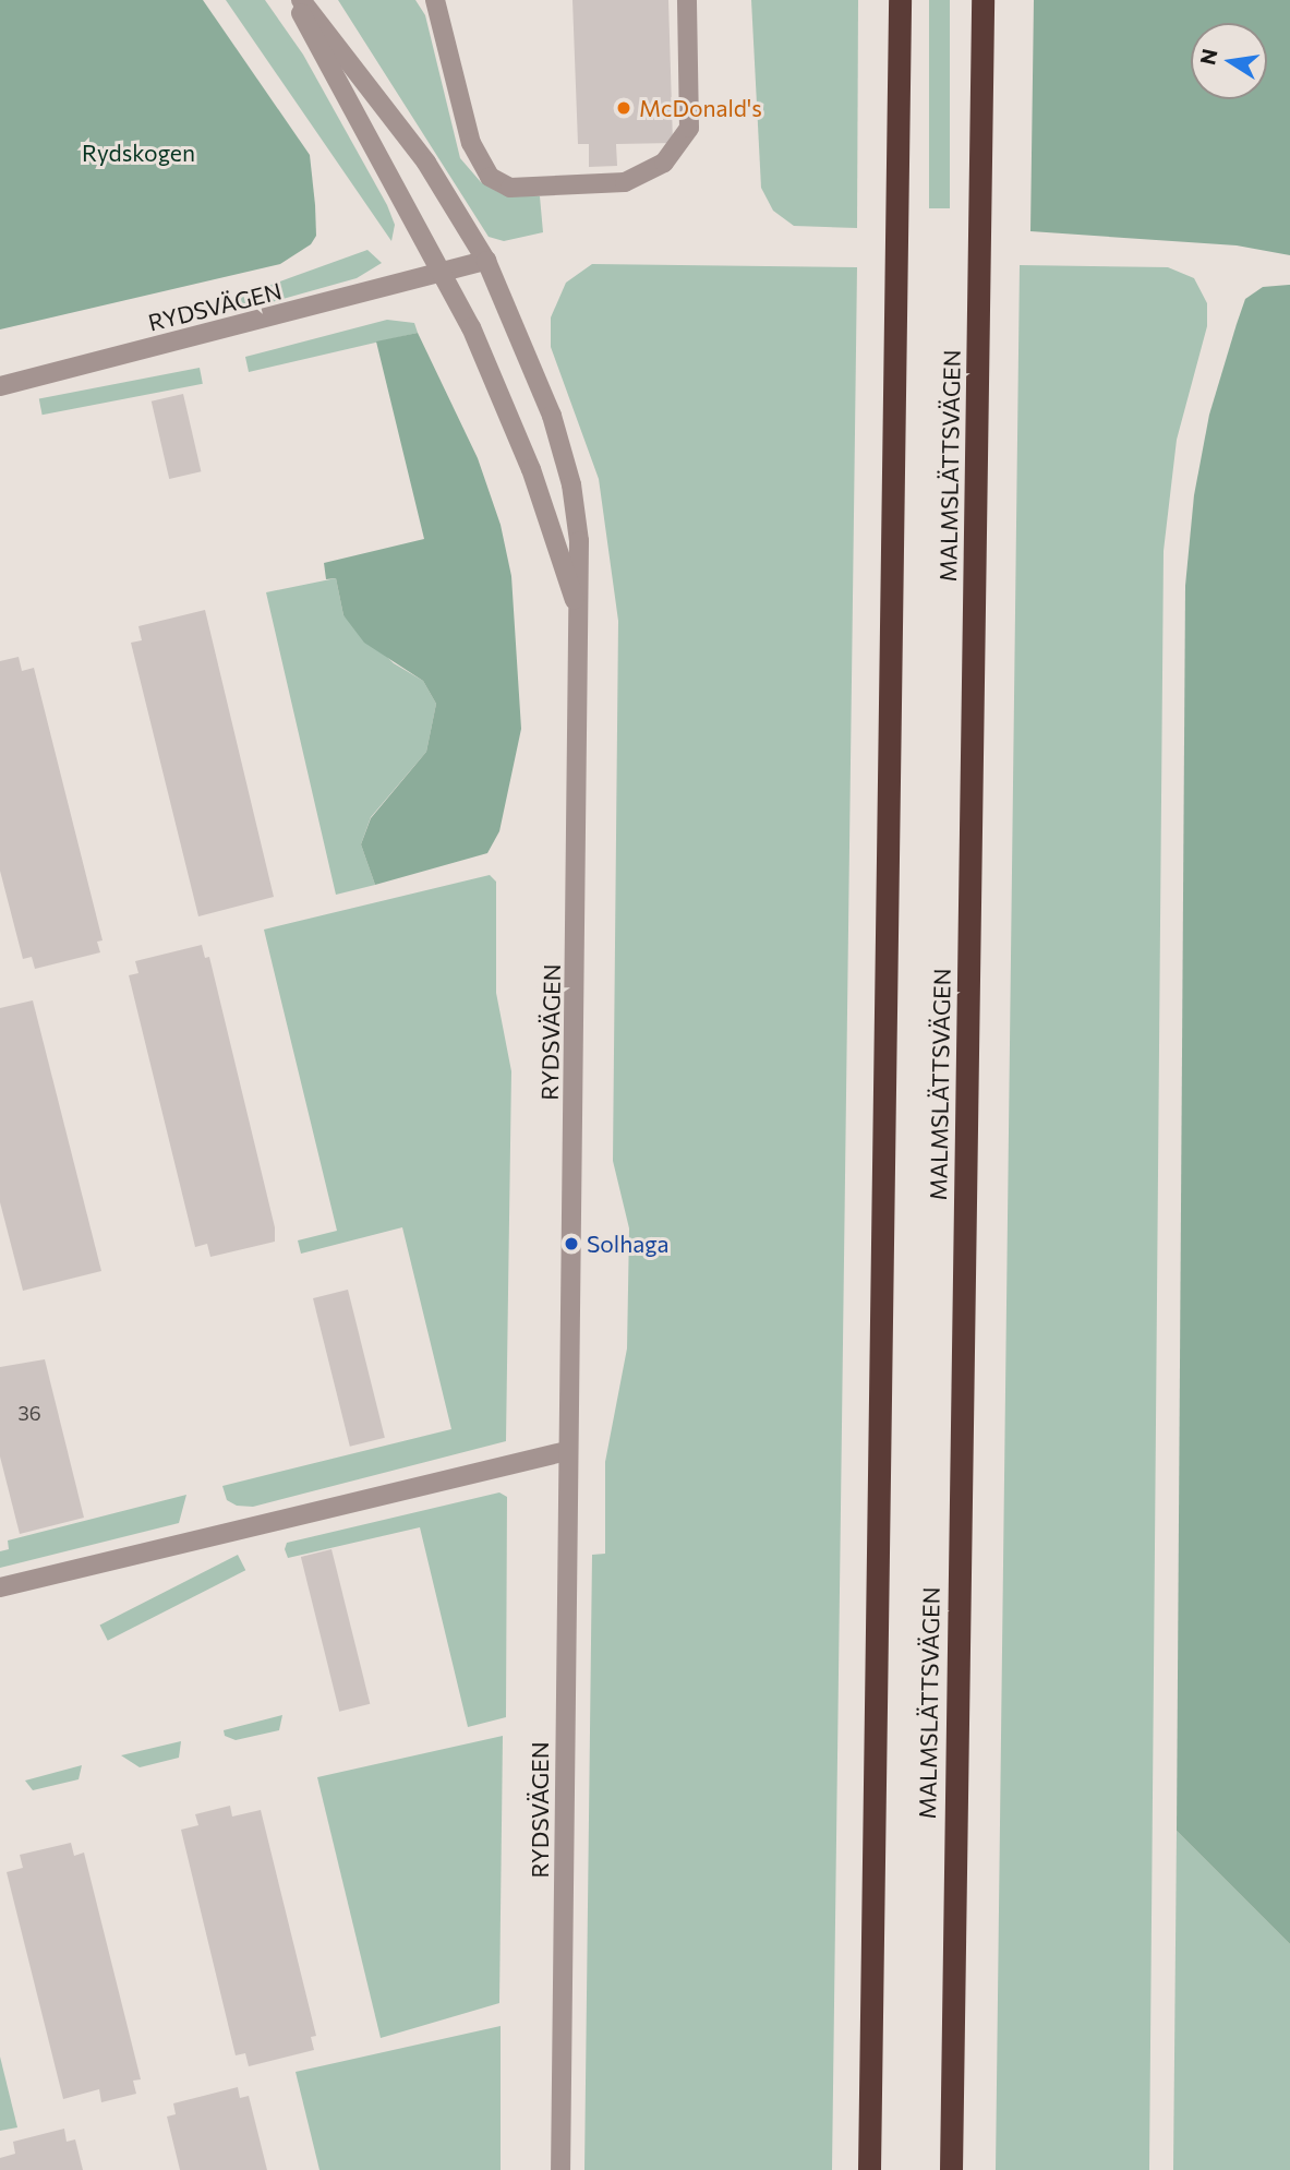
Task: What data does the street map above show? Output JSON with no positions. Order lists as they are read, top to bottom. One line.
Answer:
{"streets":{"highway":["MALMSLÄTTSVÄGEN"],"street":["RYDSVÄGEN"]},"parks":["Rydskogen"],"places":["McDonald's","Solhaga"],"house_numbers":["36"],"north":"left"}
